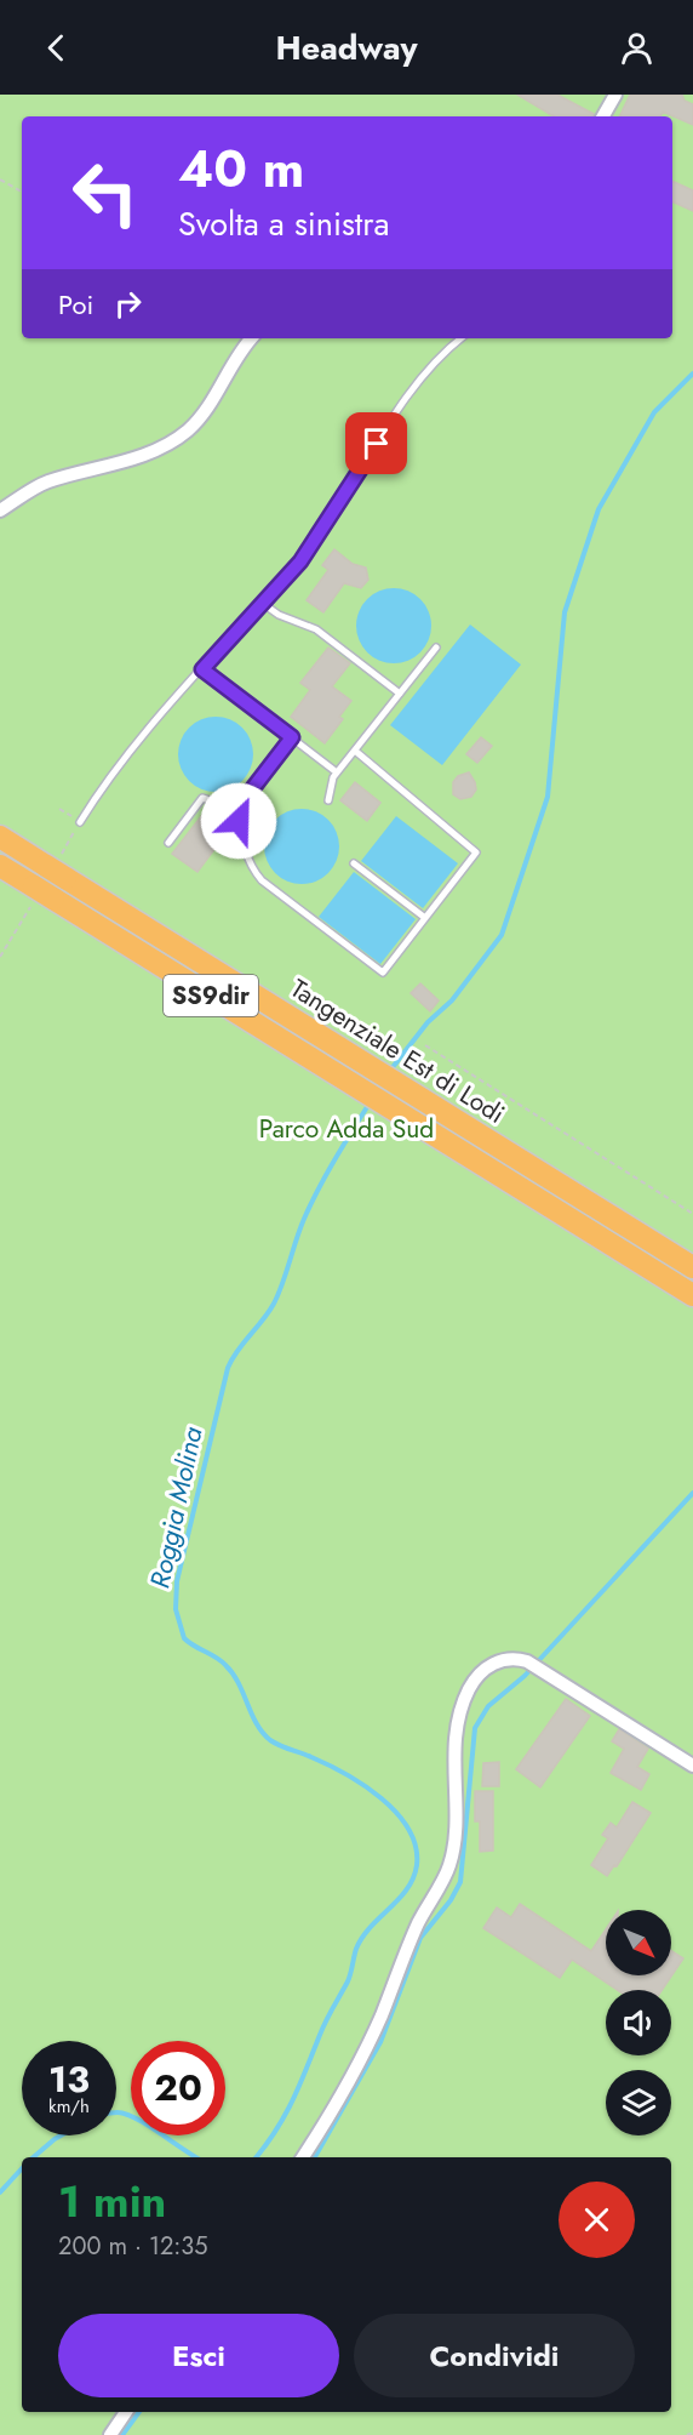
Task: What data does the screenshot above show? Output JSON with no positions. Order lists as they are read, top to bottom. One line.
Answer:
{"streets":{"highway":["SS9dir","Tangenziale Est di Lodi"]},"water":["Roggia Molina"],"parks":["Parco Adda Sud"],"north":"bottom right","page":{"header":"Headway","turn":["40 m","Svolta a sinistra"],"then":"Poi","speed":"13 km/h","limit":"20","heading":["1 min","200 m · 12:35"],"buttons":["Esci","Condividi"]}}
